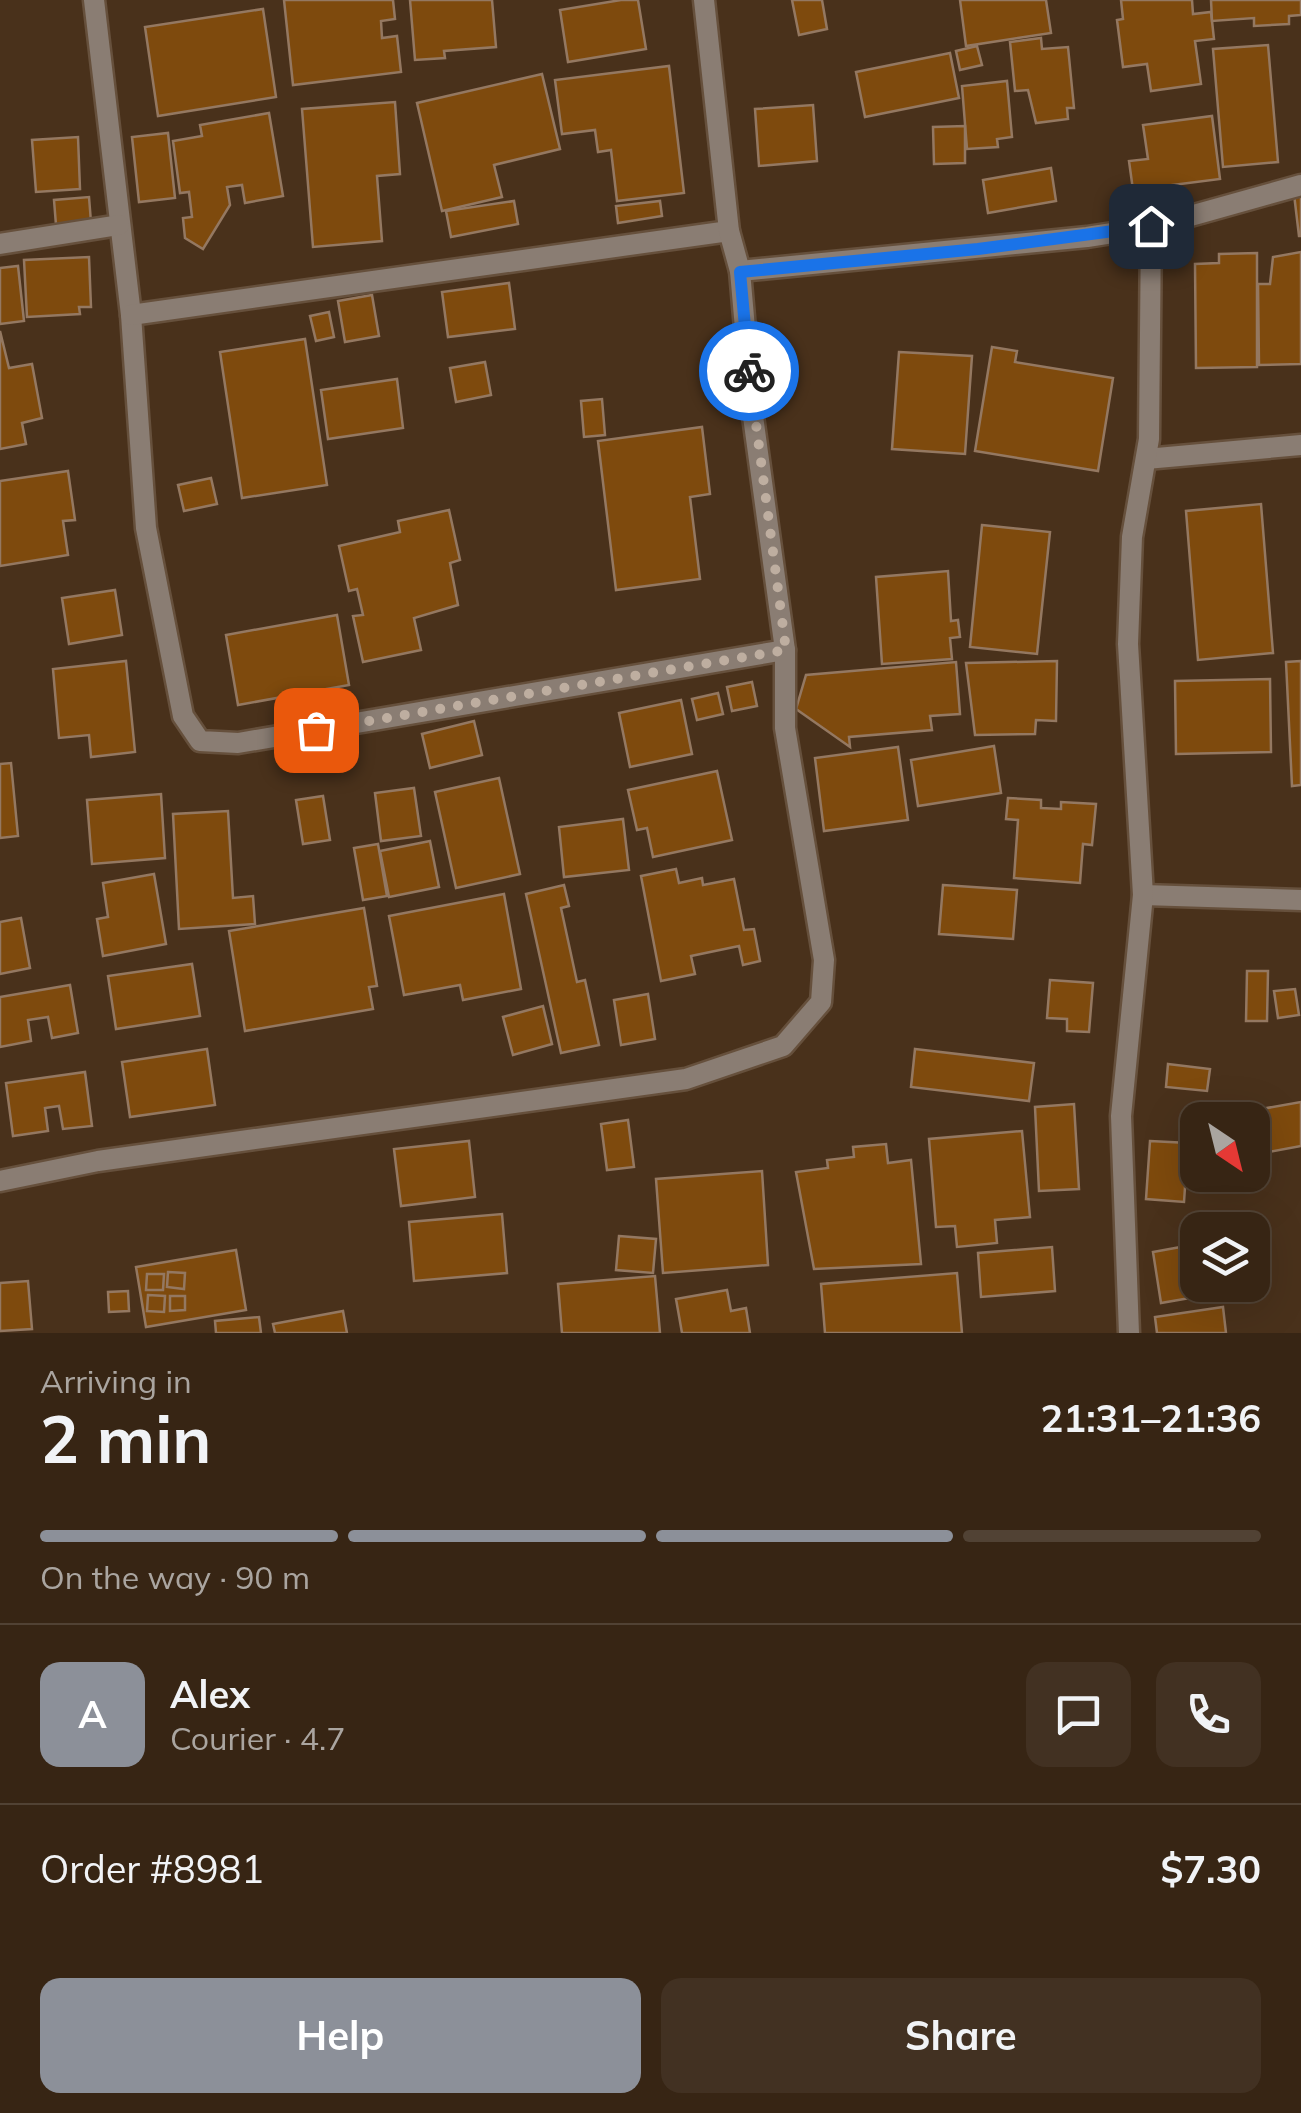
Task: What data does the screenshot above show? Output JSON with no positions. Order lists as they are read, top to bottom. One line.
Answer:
{"north":"bottom right","page":{"heading":["2 min","Arriving in","21:31–21:36"],"panel":["Alex","Courier · 4.7","Order #8981","$7.30"],"bar":"On the way · 90 m","round":"A","buttons":["Help","Share"]}}
